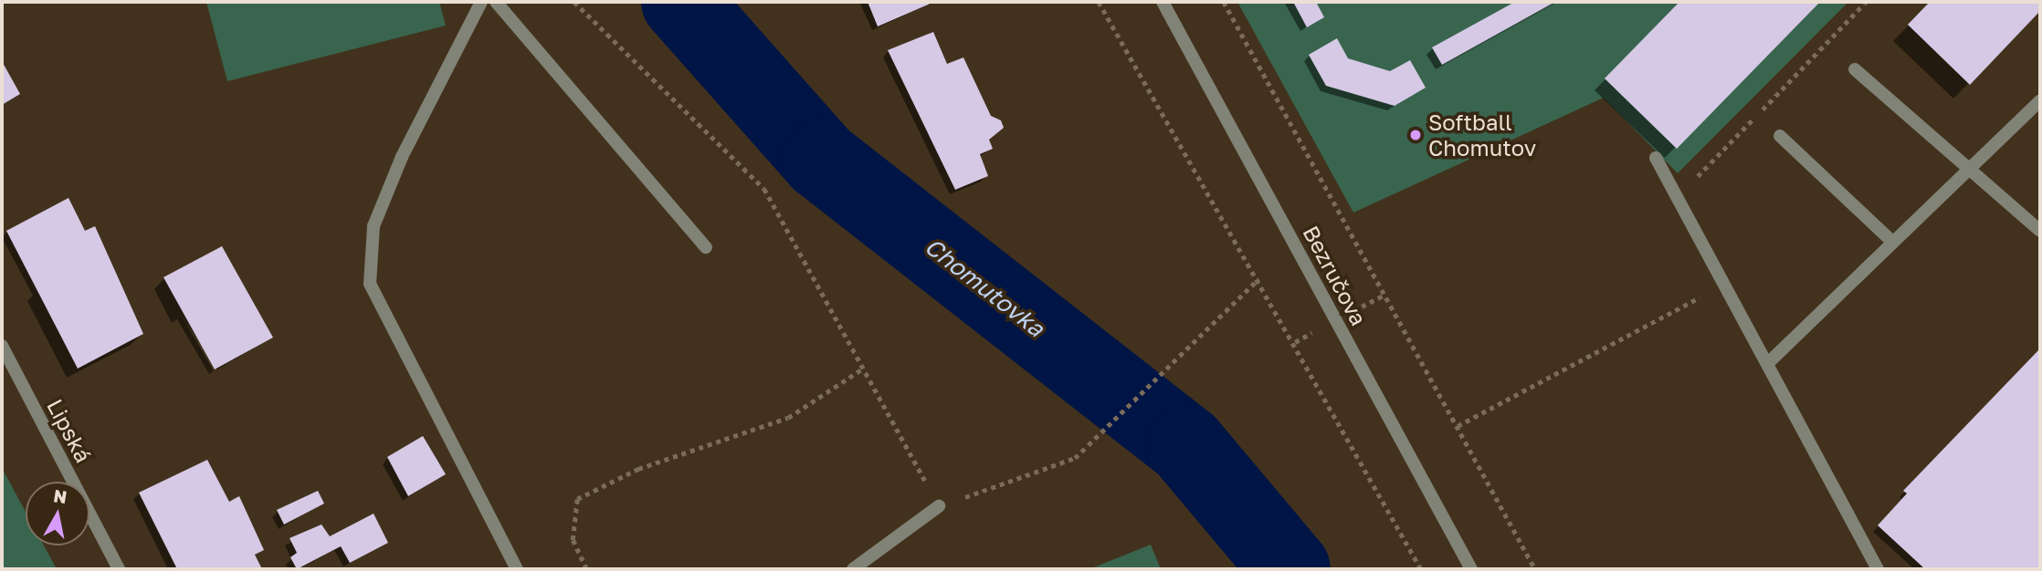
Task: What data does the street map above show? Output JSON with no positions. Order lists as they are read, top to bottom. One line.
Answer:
{"streets":{"street":["Bezručova","Lipská"]},"water":["Chomutovka"],"places":["Softball Chomutov"],"north":"top"}
